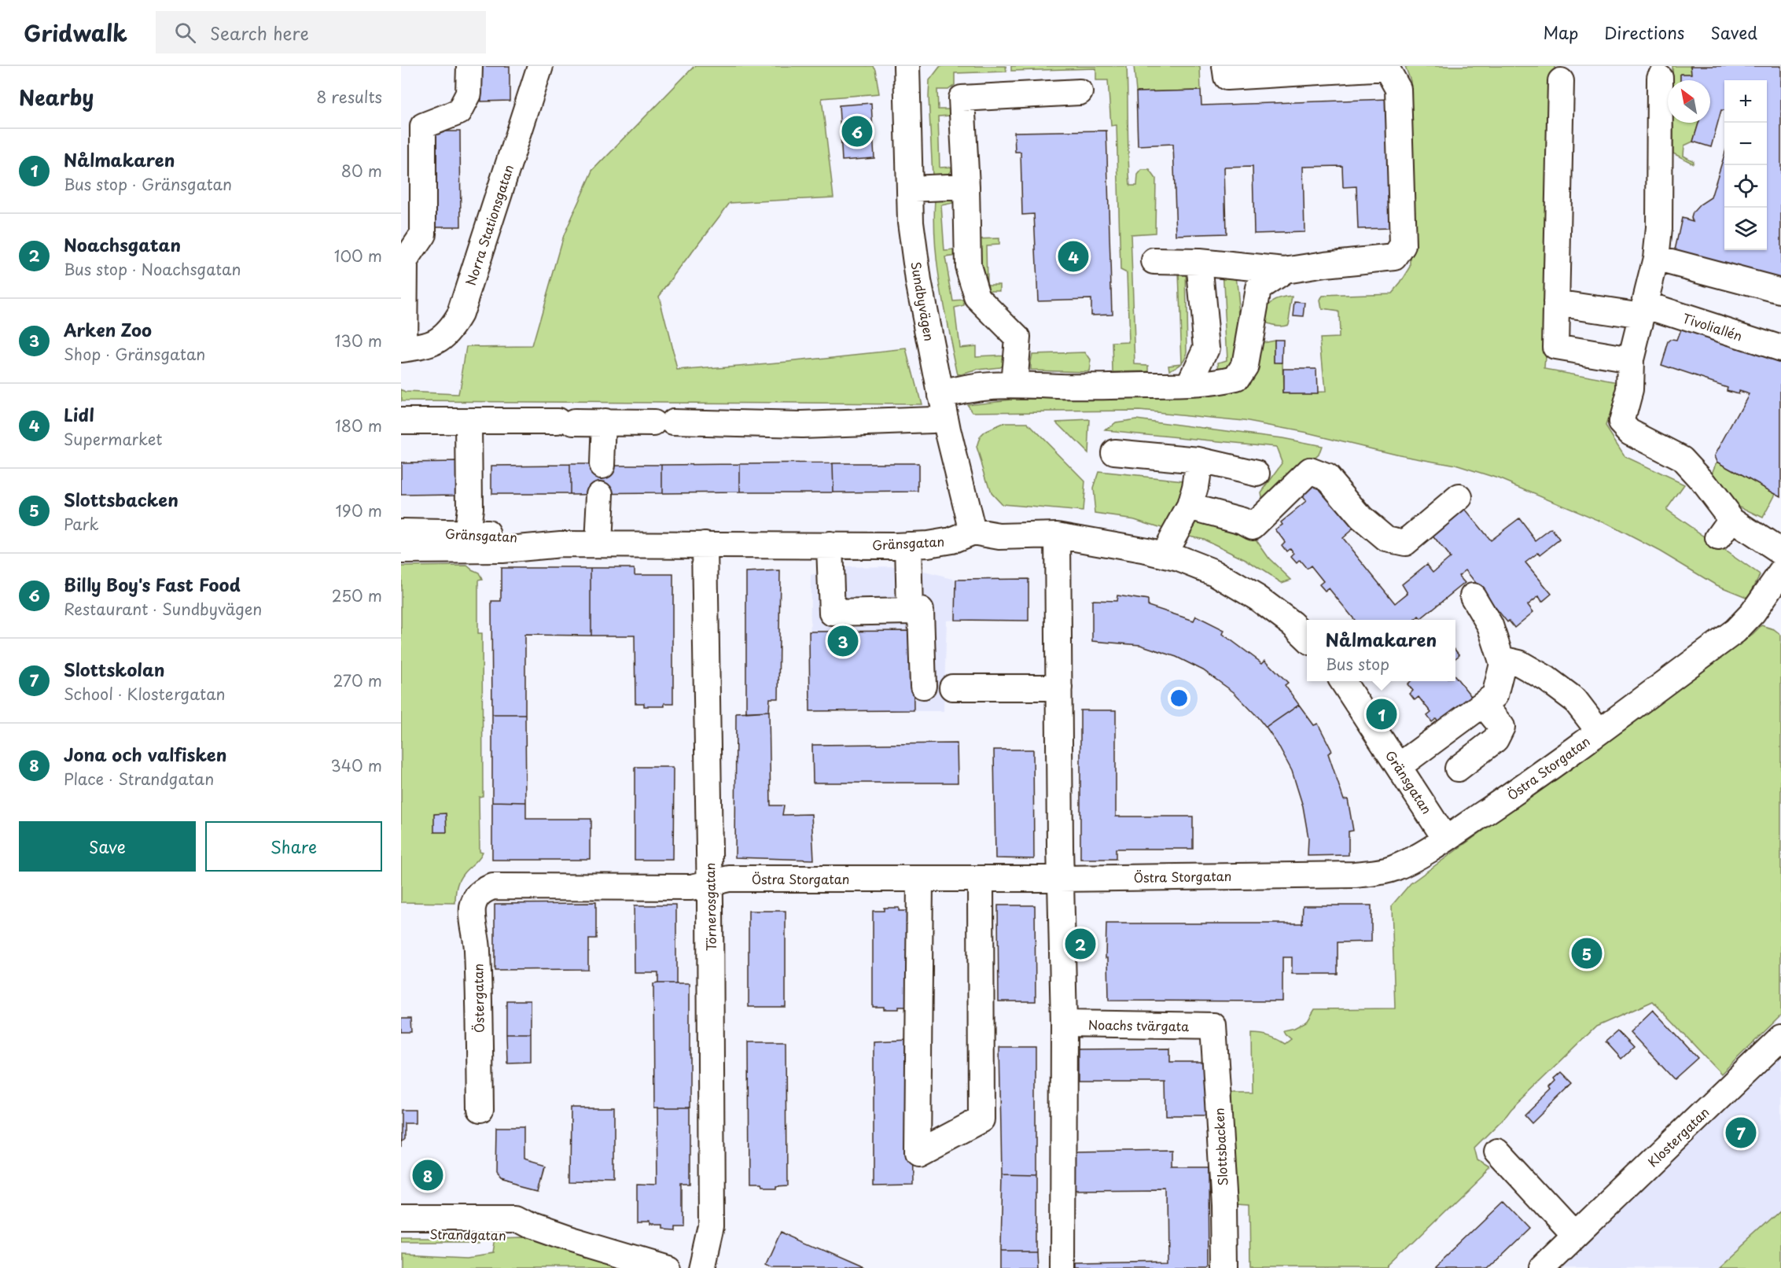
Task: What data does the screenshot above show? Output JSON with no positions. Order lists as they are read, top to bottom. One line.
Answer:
{"streets":{"street":["Norra Stationsgatan","Sundbyvägen","Tivoliallén","Gränsgatan","Östra Storgatan","Törnerosgatan","Östergatan","Noachs tvärgata","Klostergatan","Slottsbacken","Strandgatan"]},"crossings":[["Sundbyvägen","Gränsgatan"],["Gränsgatan","Östra Storgatan"],["Gränsgatan","Törnerosgatan"],["Östra Storgatan","Törnerosgatan"],["Östra Storgatan","Östergatan"],["Noachs tvärgata","Slottsbacken"]],"north":"top left","page":{"header":"Gridwalk","search":"Search here","nav":["Map","Directions","Saved"],"heading":["Nearby","8 results"],"map_buttons":["+","−"],"pins":["6","4","3","1","2","5","7","8"],"list":[{"mark":"1","name":"Nålmakaren","note":"Bus stop · Gränsgatan","value":"80 m"},{"mark":"2","name":"Noachsgatan","note":"Bus stop · Noachsgatan","value":"100 m"},{"mark":"3","name":"Arken Zoo","note":"Shop · Gränsgatan","value":"130 m"},{"mark":"4","name":"Lidl","note":"Supermarket","value":"180 m"},{"mark":"5","name":"Slottsbacken","note":"Park","value":"190 m"},{"mark":"6","name":"Billy Boy's Fast Food","note":"Restaurant · Sundbyvägen","value":"250 m"},{"mark":"7","name":"Slottskolan","note":"School · Klostergatan","value":"270 m"},{"mark":"8","name":"Jona och valfisken","note":"Place · Strandgatan","value":"340 m"}],"popup":["Nålmakaren","Bus stop"],"buttons":["Save","Share"]}}
